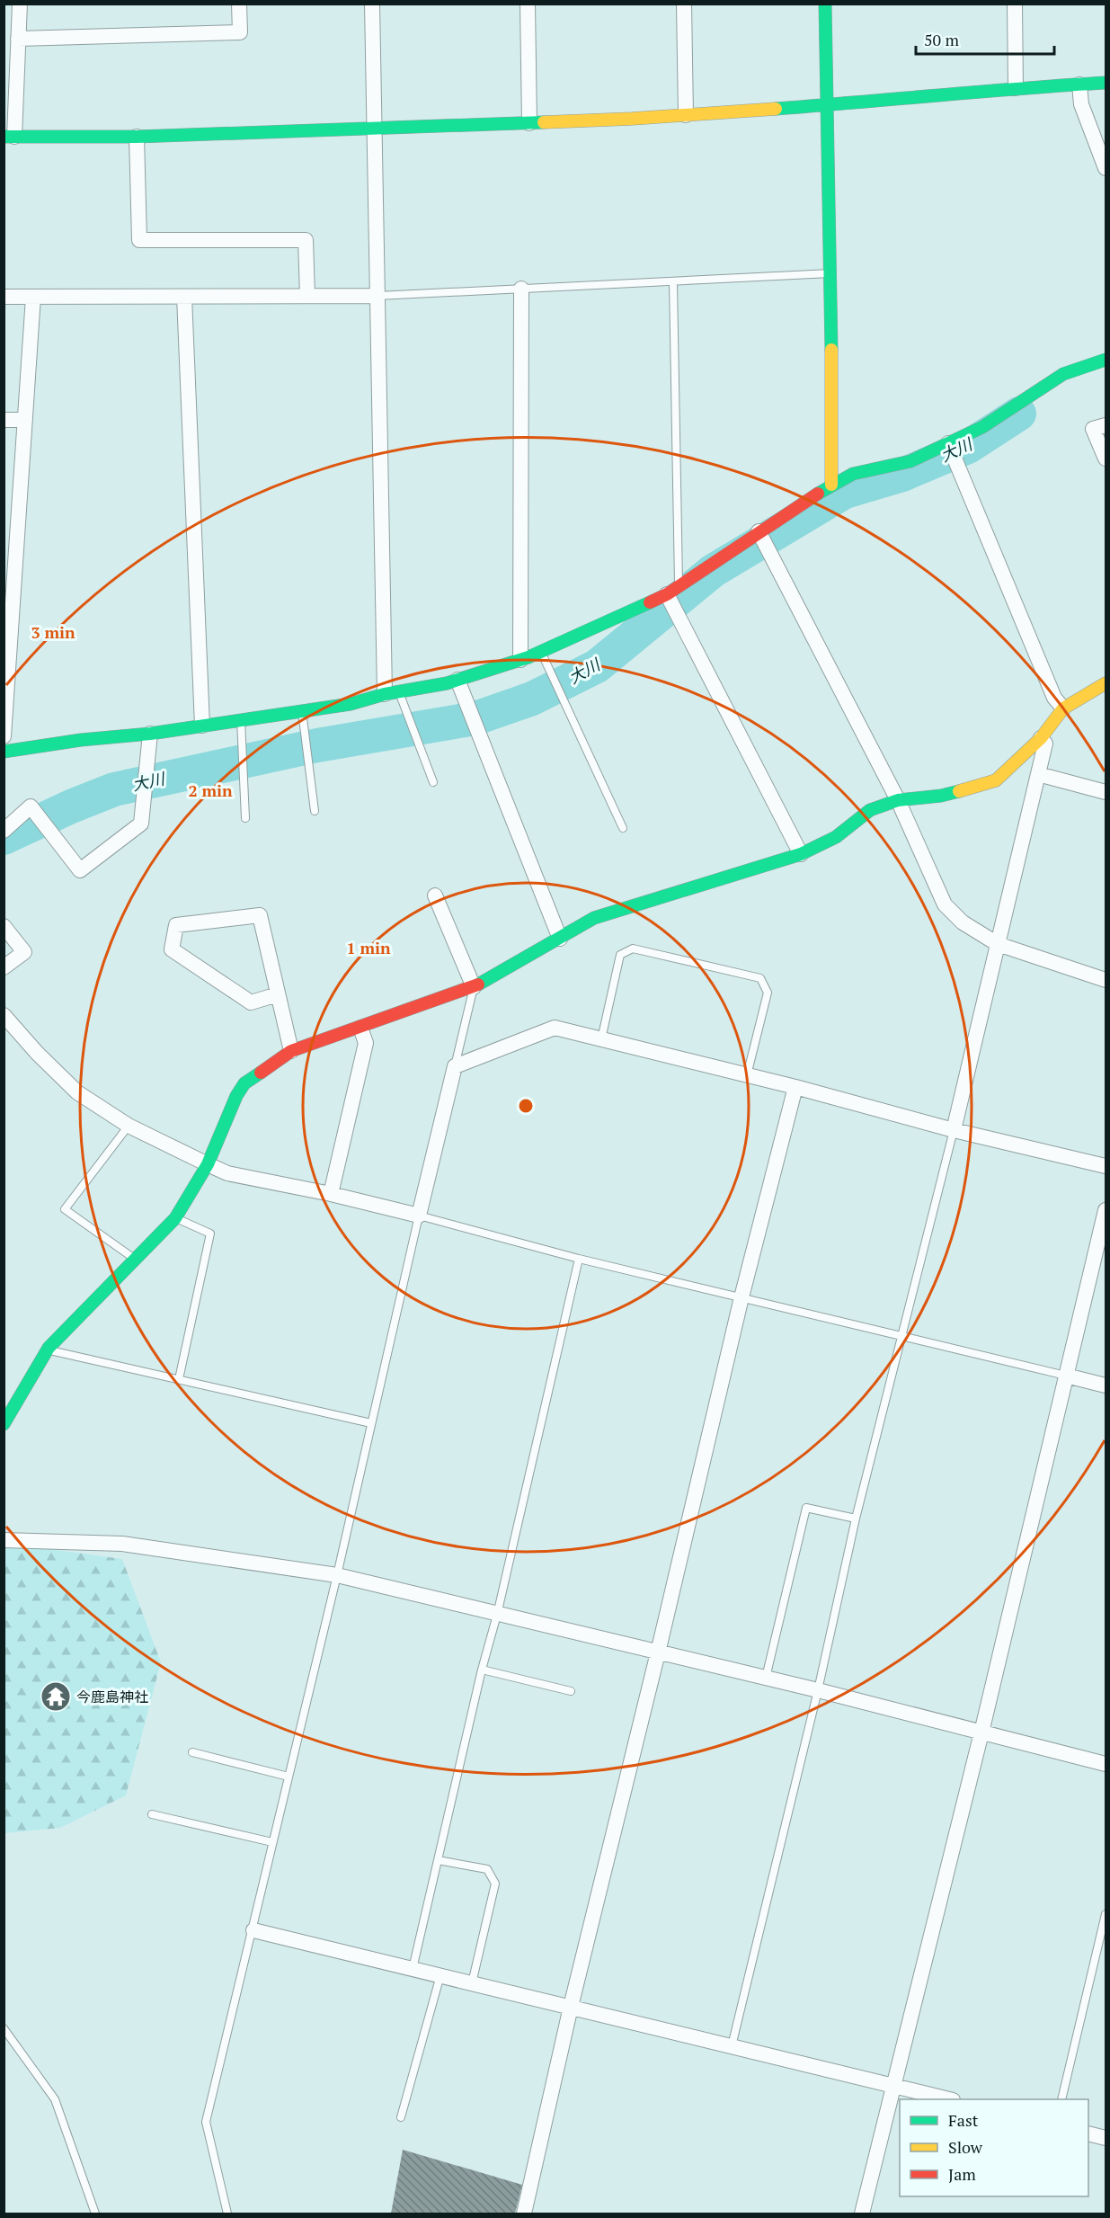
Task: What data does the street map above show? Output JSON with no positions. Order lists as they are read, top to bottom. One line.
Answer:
{"water":["大川"],"places":{"temple":["今鹿島神社"]},"legend":["Fast","Slow","Jam"],"scale_bar":"50 m","rings":["3 min","2 min","1 min"]}
